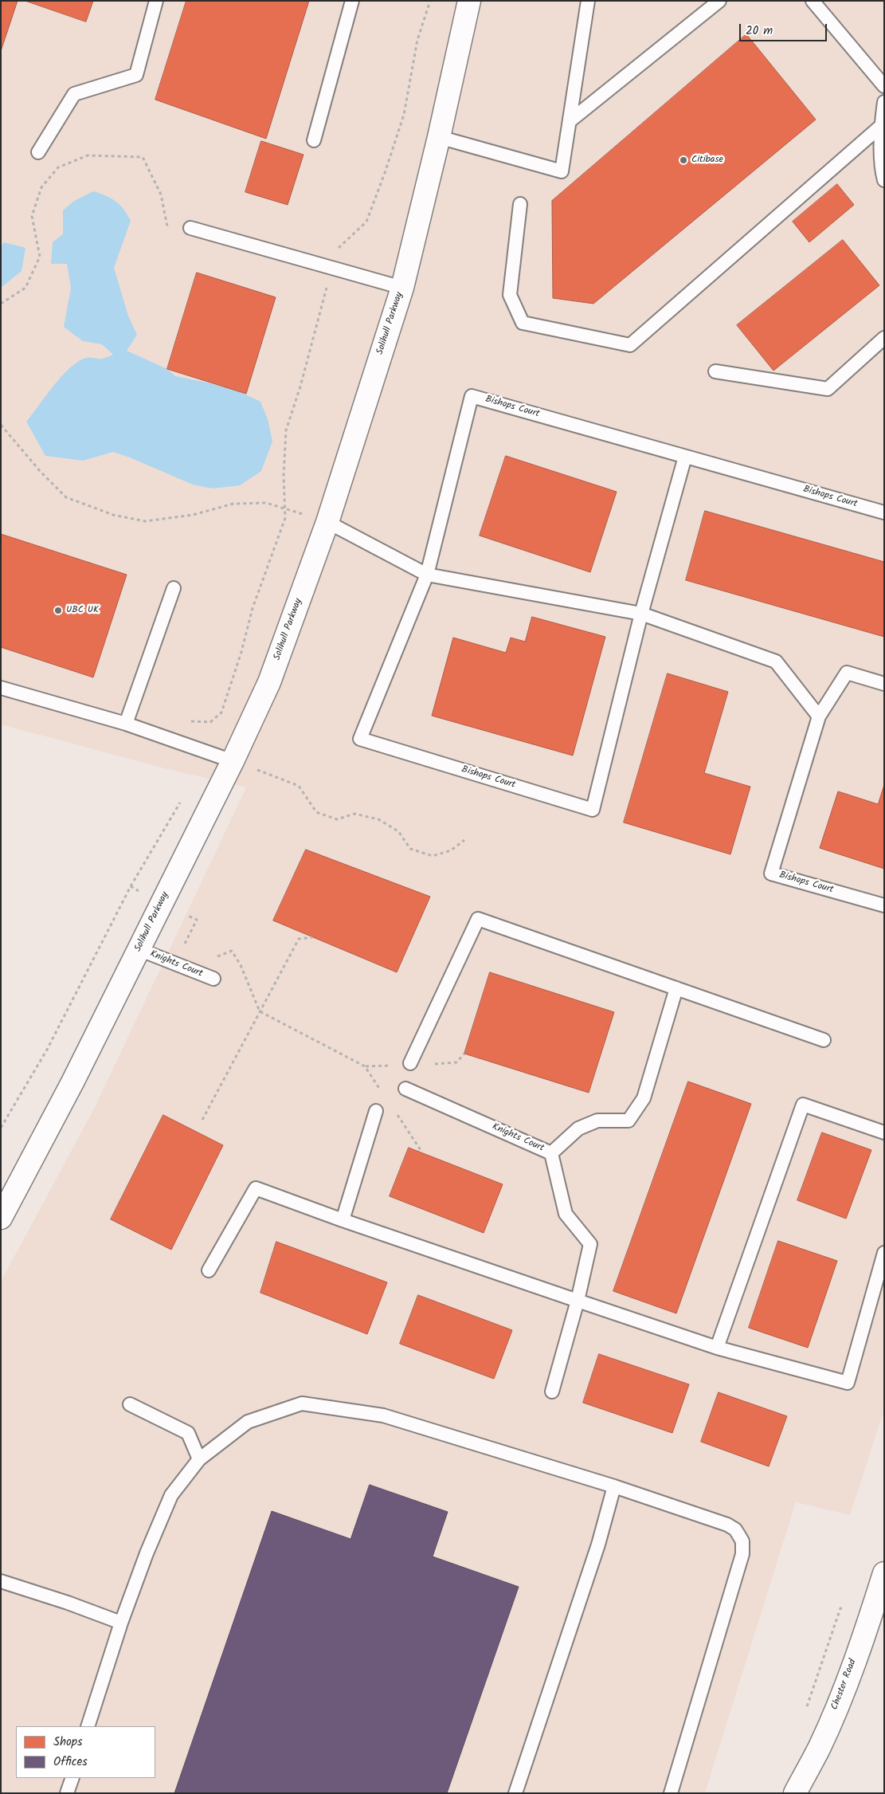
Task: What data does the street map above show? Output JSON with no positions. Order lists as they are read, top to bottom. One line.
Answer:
{"streets":{"main road":["Solihull Parkway","Chester Road"],"lane":["Bishops Court","Knights Court"]},"crossings":[["Solihull Parkway","Knights Court"]],"places":["Citibase","UBC UK"],"legend":["Shops","Offices"],"scale_bar":"20 m"}
